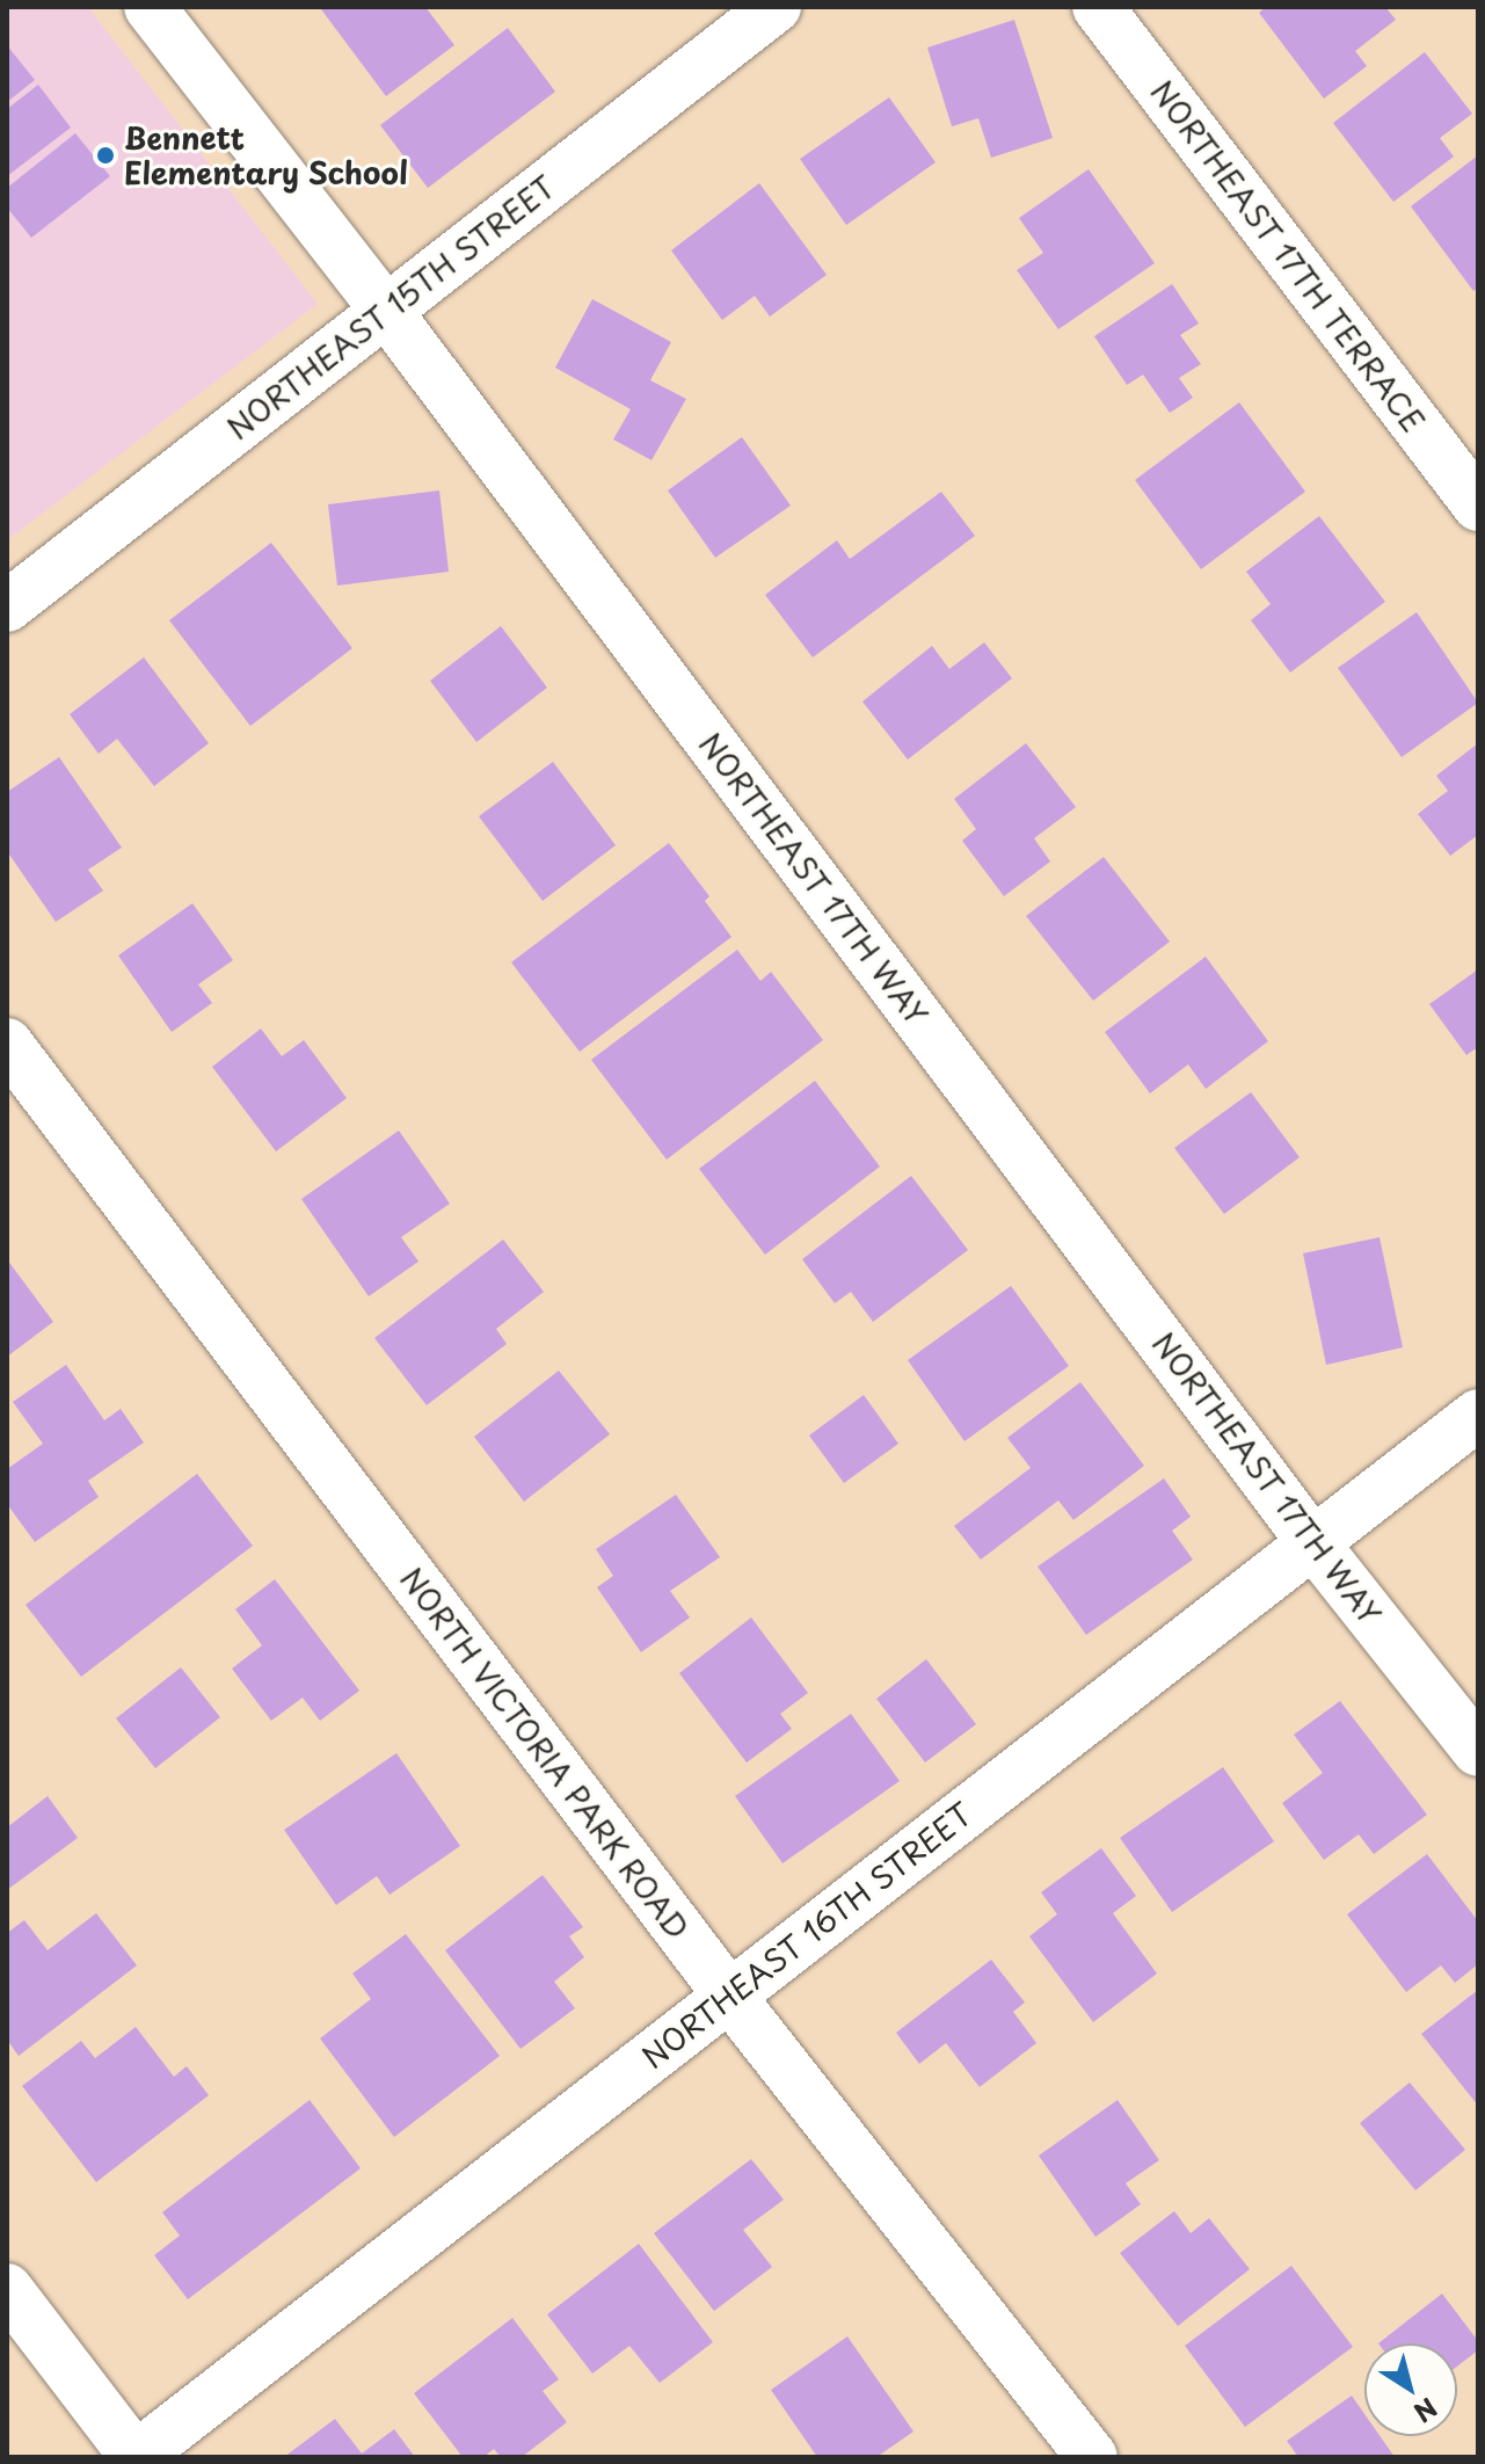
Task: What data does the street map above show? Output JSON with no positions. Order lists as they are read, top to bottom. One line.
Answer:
{"streets":{"street":["NORTHEAST 17TH TERRACE","NORTHEAST 15TH STREET","NORTHEAST 17TH WAY","NORTH VICTORIA PARK ROAD","NORTHEAST 16TH STREET"]},"crossings":[["NORTHEAST 15TH STREET","NORTHEAST 17TH WAY"],["NORTHEAST 17TH WAY","NORTHEAST 16TH STREET"],["NORTH VICTORIA PARK ROAD","NORTHEAST 16TH STREET"]],"places":["Bennett Elementary School"],"north":"bottom right"}
